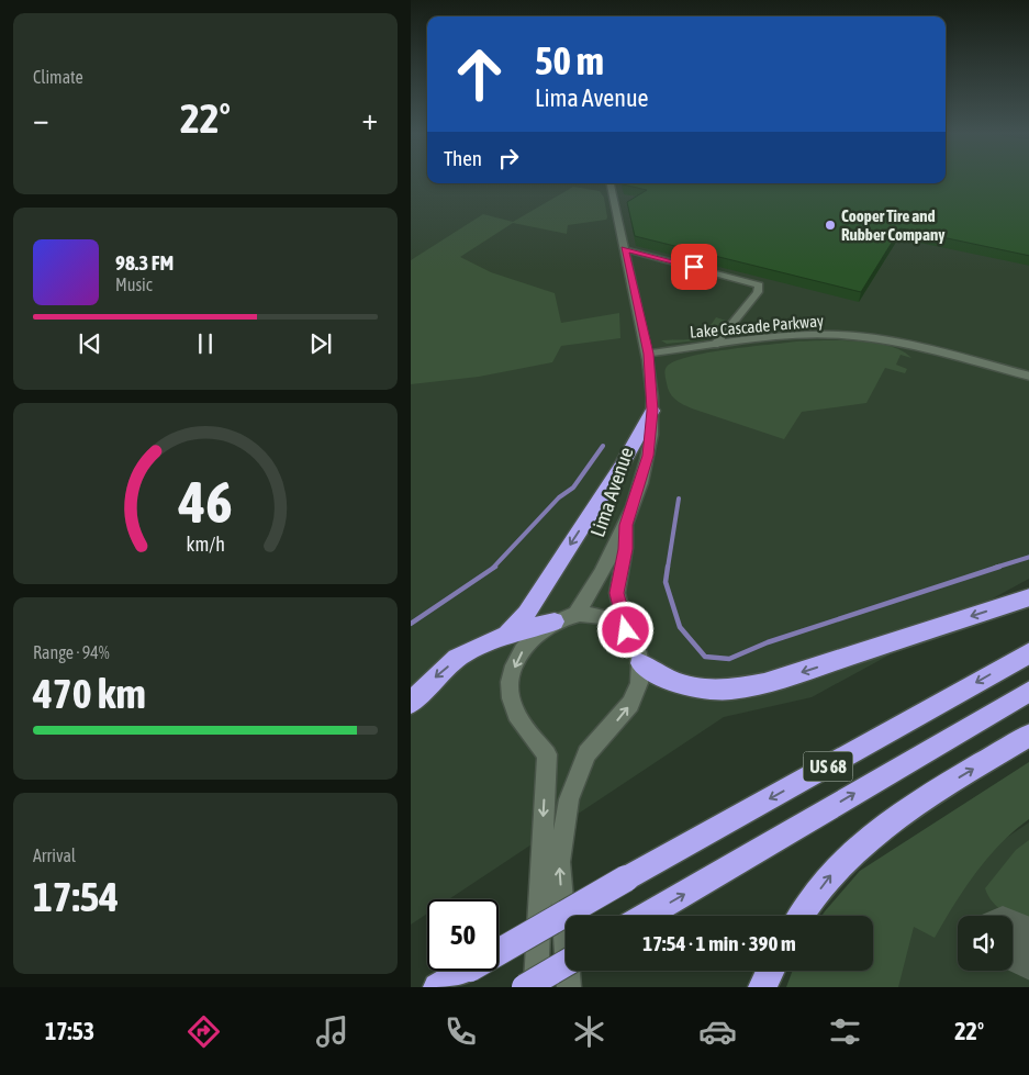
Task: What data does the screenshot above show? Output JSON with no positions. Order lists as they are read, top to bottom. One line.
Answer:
{"streets":{"highway":["US 68"],"main road":["Lake Cascade Parkway","Lima Avenue"]},"crossings":[["Lake Cascade Parkway","Lima Avenue"]],"places":["Cooper Tire and Rubber Company"],"page":{"tile":["Climate",["Range · 94%","470 km"],["Arrival","17:54"]],"turn":["50 m","Lima Avenue"],"heat":["−","22°","+"],"then":"Then","song":["98.3 FM","Music"],"limit":"50","trip":"17:54 · 1 min · 390 m","tabs":["17:53","22°"],"gauge":["46","km/h"]}}
